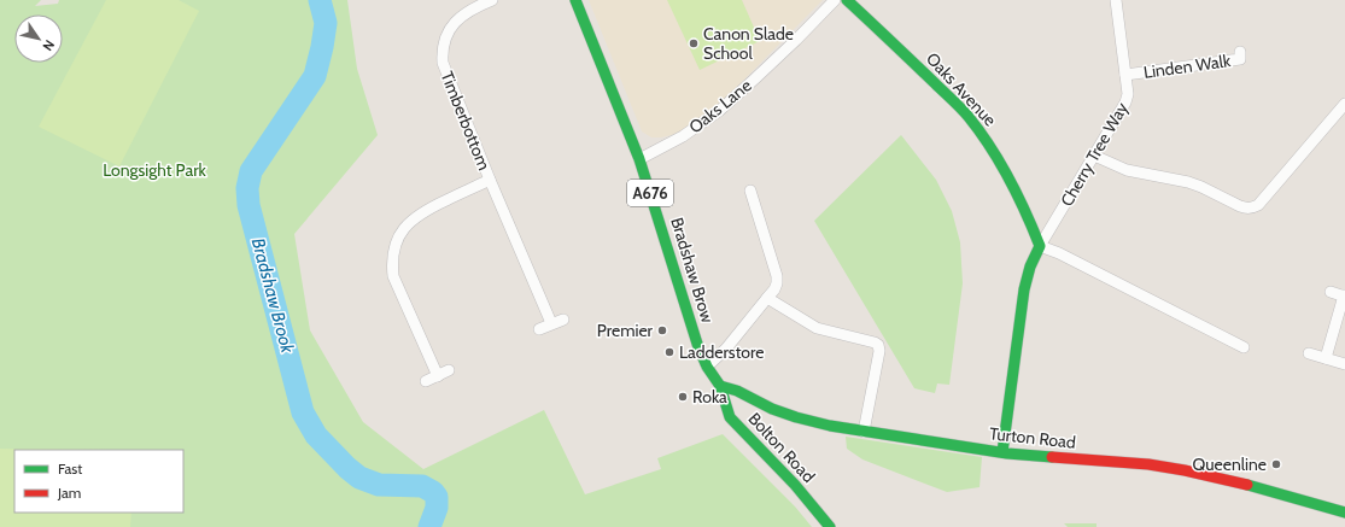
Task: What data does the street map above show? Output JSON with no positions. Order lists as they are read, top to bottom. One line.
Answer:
{"streets":{"main road":["Oaks Avenue","A676","Bradshaw Brow","Turton Road","Bolton Road"],"street":["Linden Walk","Oaks Lane","Timberbottom","Cherry Tree Way"]},"crossings":[["Linden Walk","Cherry Tree Way"],["Oaks Avenue","Cherry Tree Way"],["Oaks Lane","Bradshaw Brow"],["Bradshaw Brow","Turton Road"],["Bradshaw Brow","Bolton Road"],["Turton Road","Bolton Road"]],"water":["Bradshaw Brook"],"parks":["Longsight Park"],"places":["Canon Slade School","Premier","Ladderstore","Roka","Queenline"],"legend":["Fast","Jam"],"north":"bottom right"}
